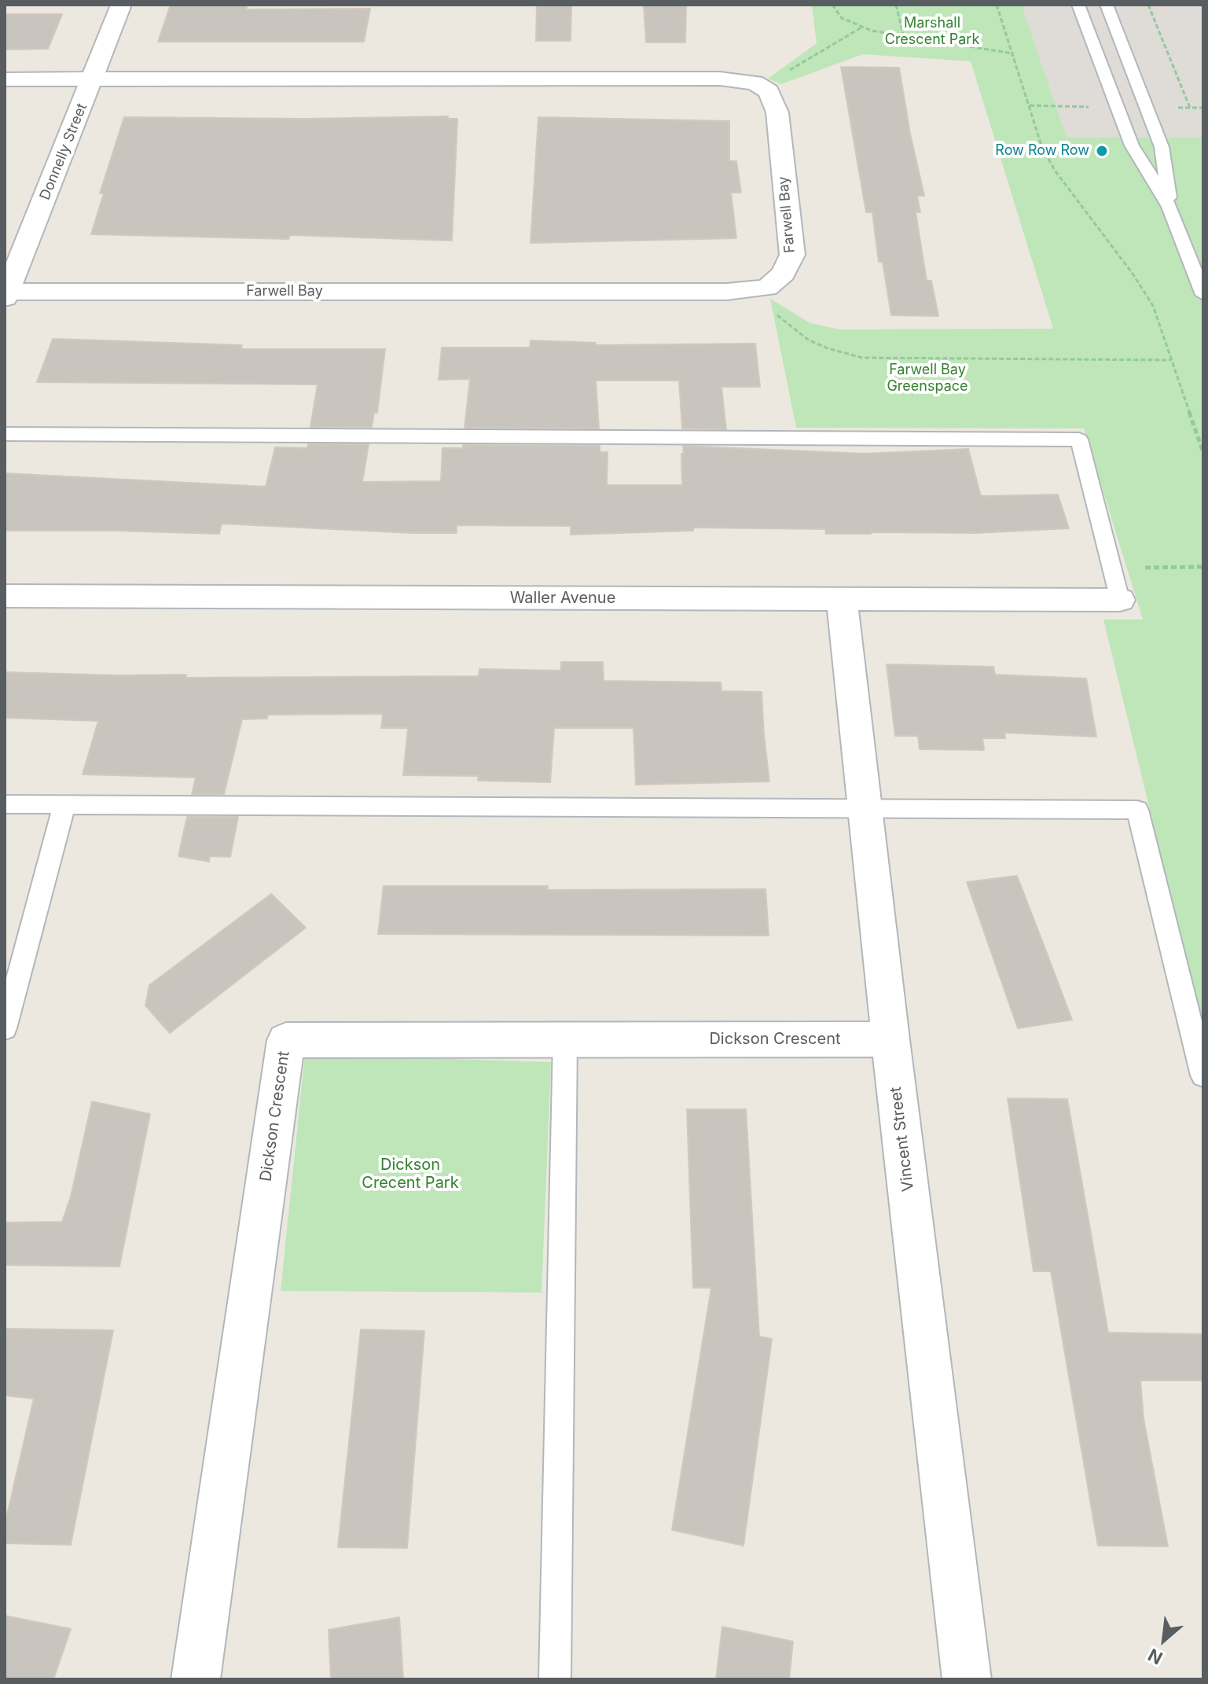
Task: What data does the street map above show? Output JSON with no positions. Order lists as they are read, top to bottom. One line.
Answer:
{"streets":{"street":["Donnelly Street","Farwell Bay","Waller Avenue","Dickson Crescent","Vincent Street"]},"crossings":[["Donnelly Street","Farwell Bay"],["Waller Avenue","Vincent Street"],["Dickson Crescent","Vincent Street"]],"parks":["Marshall Crescent Park","Farwell Bay Greenspace","Dickson Crecent Park"],"places":["Row Row Row"],"north":"bottom left"}
